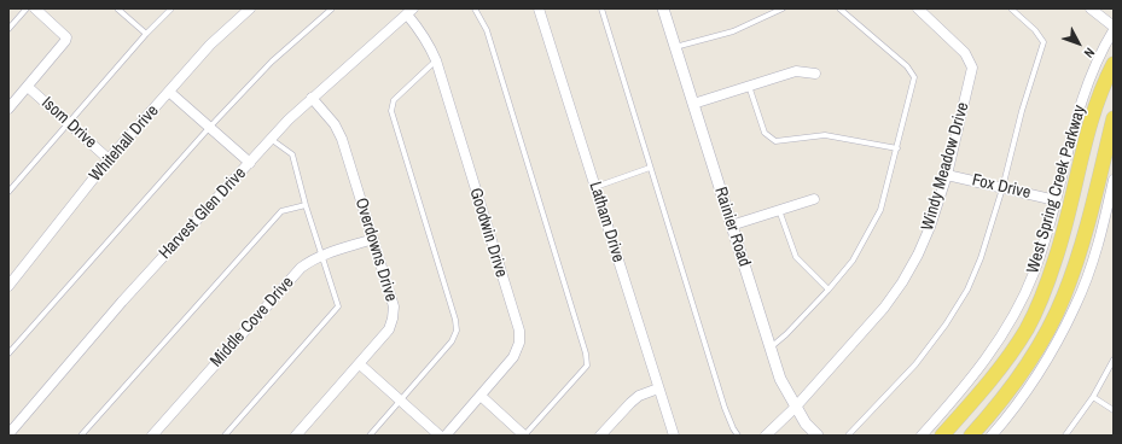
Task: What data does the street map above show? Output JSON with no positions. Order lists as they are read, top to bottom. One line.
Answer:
{"streets":{"main road":["West Spring Creek Parkway"],"street":["Isom Drive","Whitehall Drive","Windy Meadow Drive","Fox Drive","Harvest Glen Drive","Latham Drive","Rainier Road","Goodwin Drive","Overdowns Drive","Middle Cove Drive"]},"crossings":[["Isom Drive","Whitehall Drive"],["Windy Meadow Drive","Fox Drive"],["Windy Meadow Drive","Rainier Road"],["Fox Drive","West Spring Creek Parkway"],["Harvest Glen Drive","Goodwin Drive"],["Harvest Glen Drive","Overdowns Drive"],["Overdowns Drive","Middle Cove Drive"]],"north":"bottom right"}
